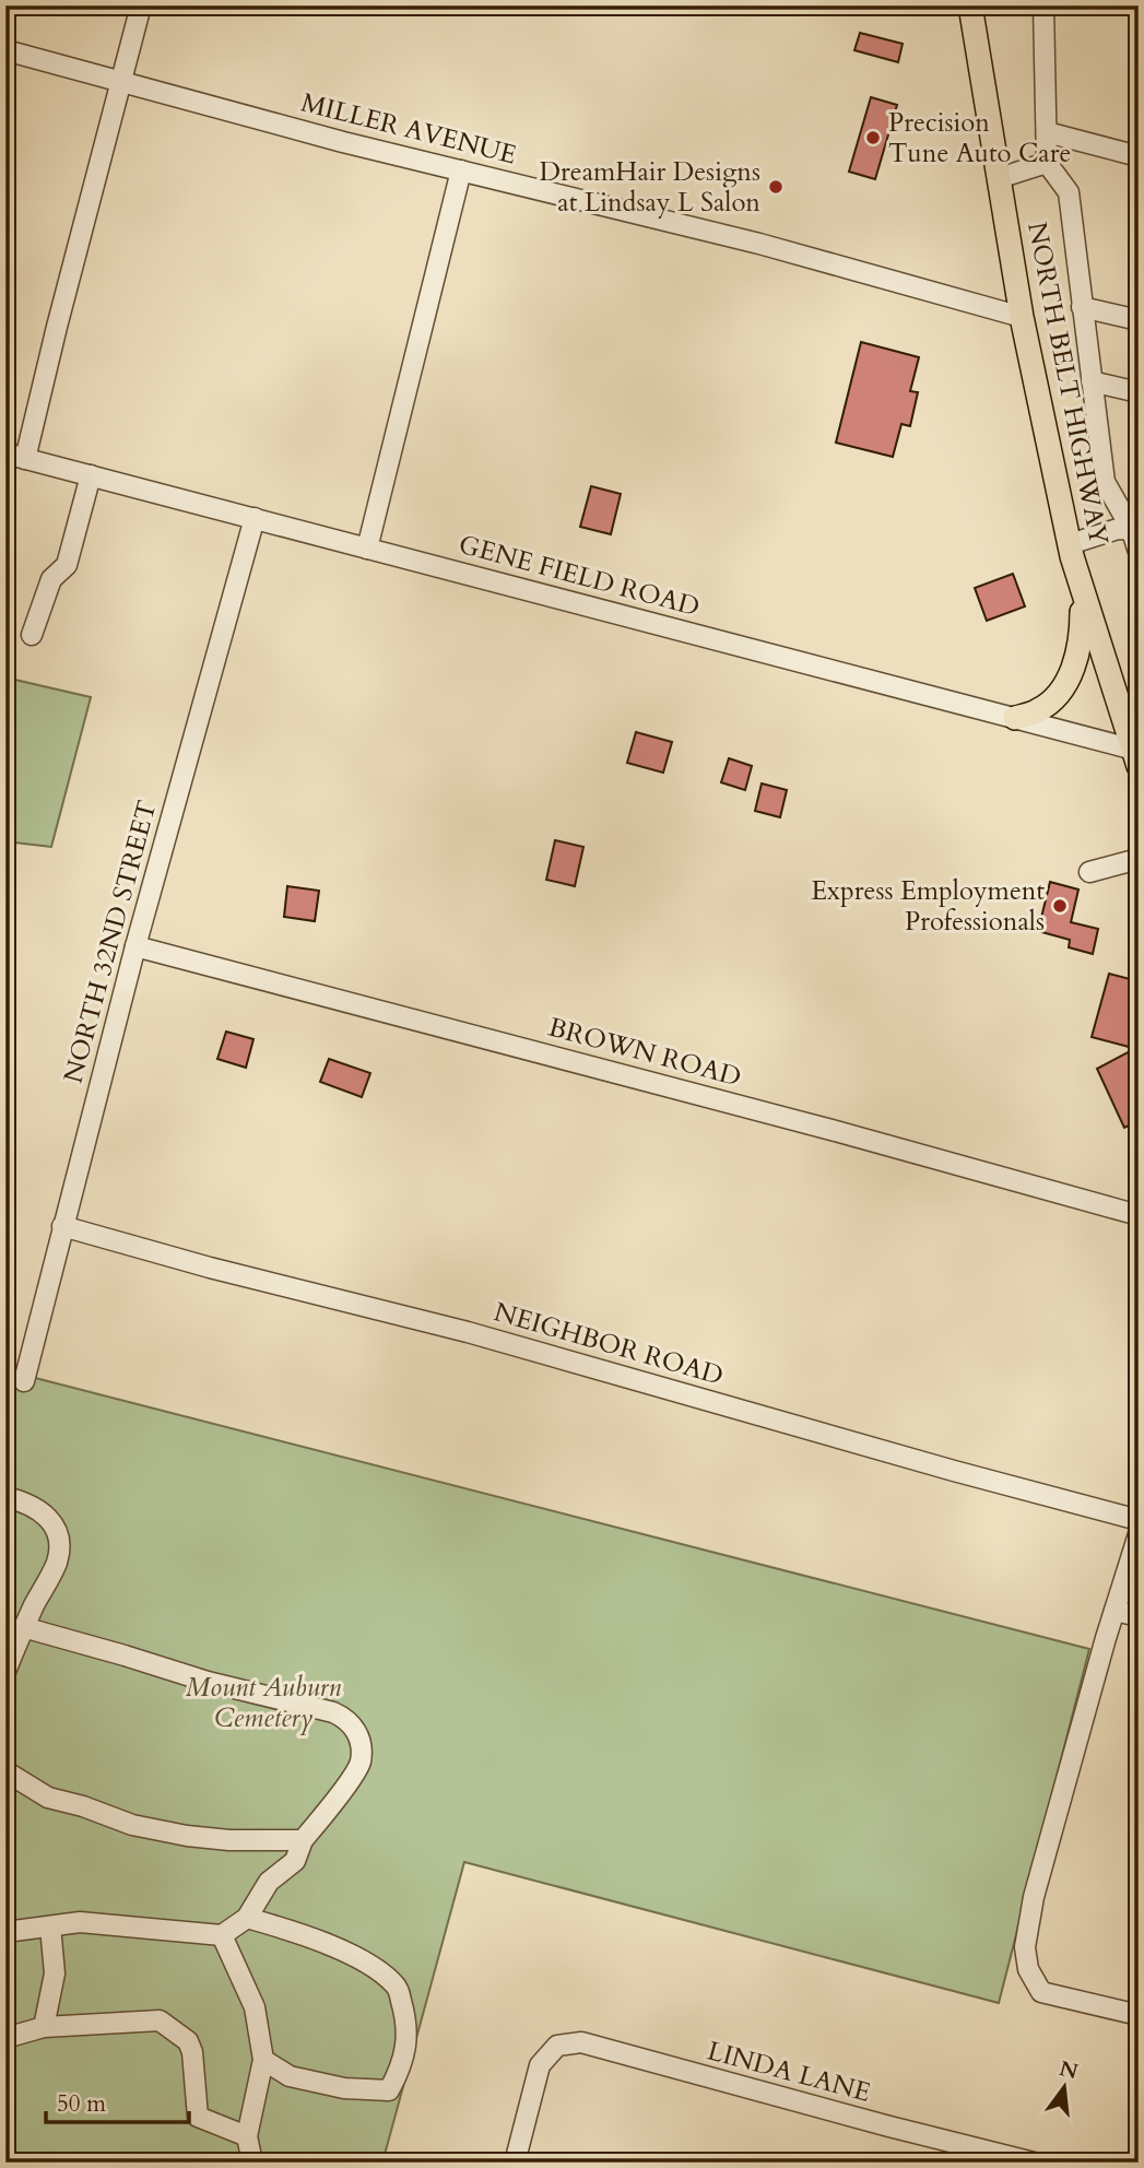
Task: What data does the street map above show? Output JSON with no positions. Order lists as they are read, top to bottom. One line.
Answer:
{"streets":{"main road":["NORTH BELT HIGHWAY"],"street":["MILLER AVENUE","GENE FIELD ROAD","NORTH 32ND STREET","BROWN ROAD","NEIGHBOR ROAD","LINDA LANE"]},"crossings":[["MILLER AVENUE","NORTH BELT HIGHWAY"],["NORTH BELT HIGHWAY","GENE FIELD ROAD"],["GENE FIELD ROAD","NORTH 32ND STREET"],["NORTH 32ND STREET","BROWN ROAD"],["NORTH 32ND STREET","NEIGHBOR ROAD"]],"parks":["Mount Auburn Cemetery"],"places":["Precision Tune Auto Care","DreamHair Designs at Lindsay L Salon","Express Employment Professionals"],"scale_bar":"50 m","north":"top"}
